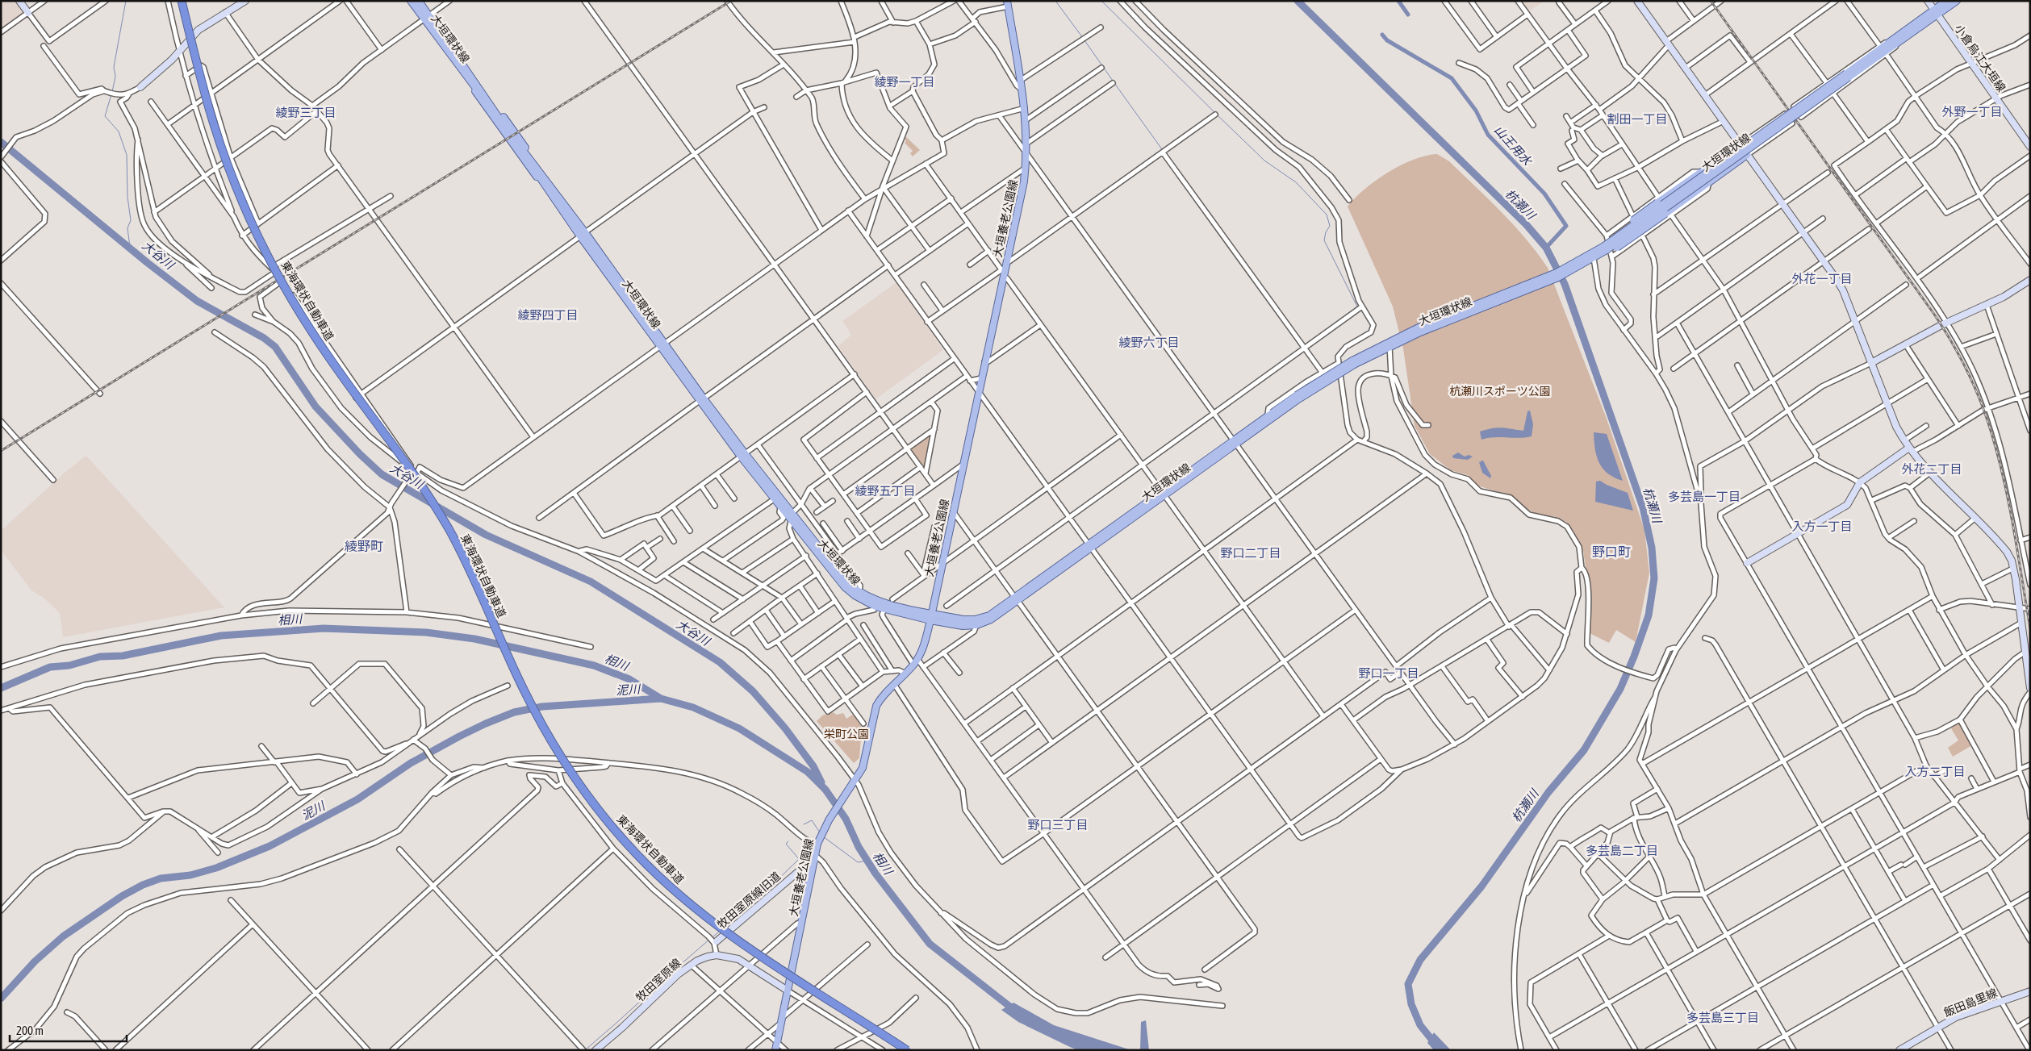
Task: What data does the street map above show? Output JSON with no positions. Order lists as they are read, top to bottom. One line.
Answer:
{"streets":{"highway":["東海環状自動車道"],"main road":["大垣環状線","大垣養老公園線"],"street":["小倉烏江大垣線","牧田室原線旧道","牧田室原線","飯田島里線"]},"crossings":[["大垣環状線","小倉烏江大垣線"],["大垣環状線","大垣養老公園線"],["大垣養老公園線","牧田室原線旧道"],["大垣養老公園線","牧田室原線"]],"districts":["綾野一丁目","外野一丁目","綾野三丁目","割田一丁目","外花一丁目","綾野四丁目","綾野六丁目","外花二丁目","綾野五丁目","多芸島一丁目","入方一丁目","綾野町","野口町","野口二丁目","野口一丁目","入方二丁目","野口三丁目","多芸島二丁目","多芸島三丁目"],"water":["山王用水","杭瀬川","大谷川","相川","泥川"],"parks":["杭瀬川スポーツ公園","栄町公園"],"scale_bar":"200 m"}
